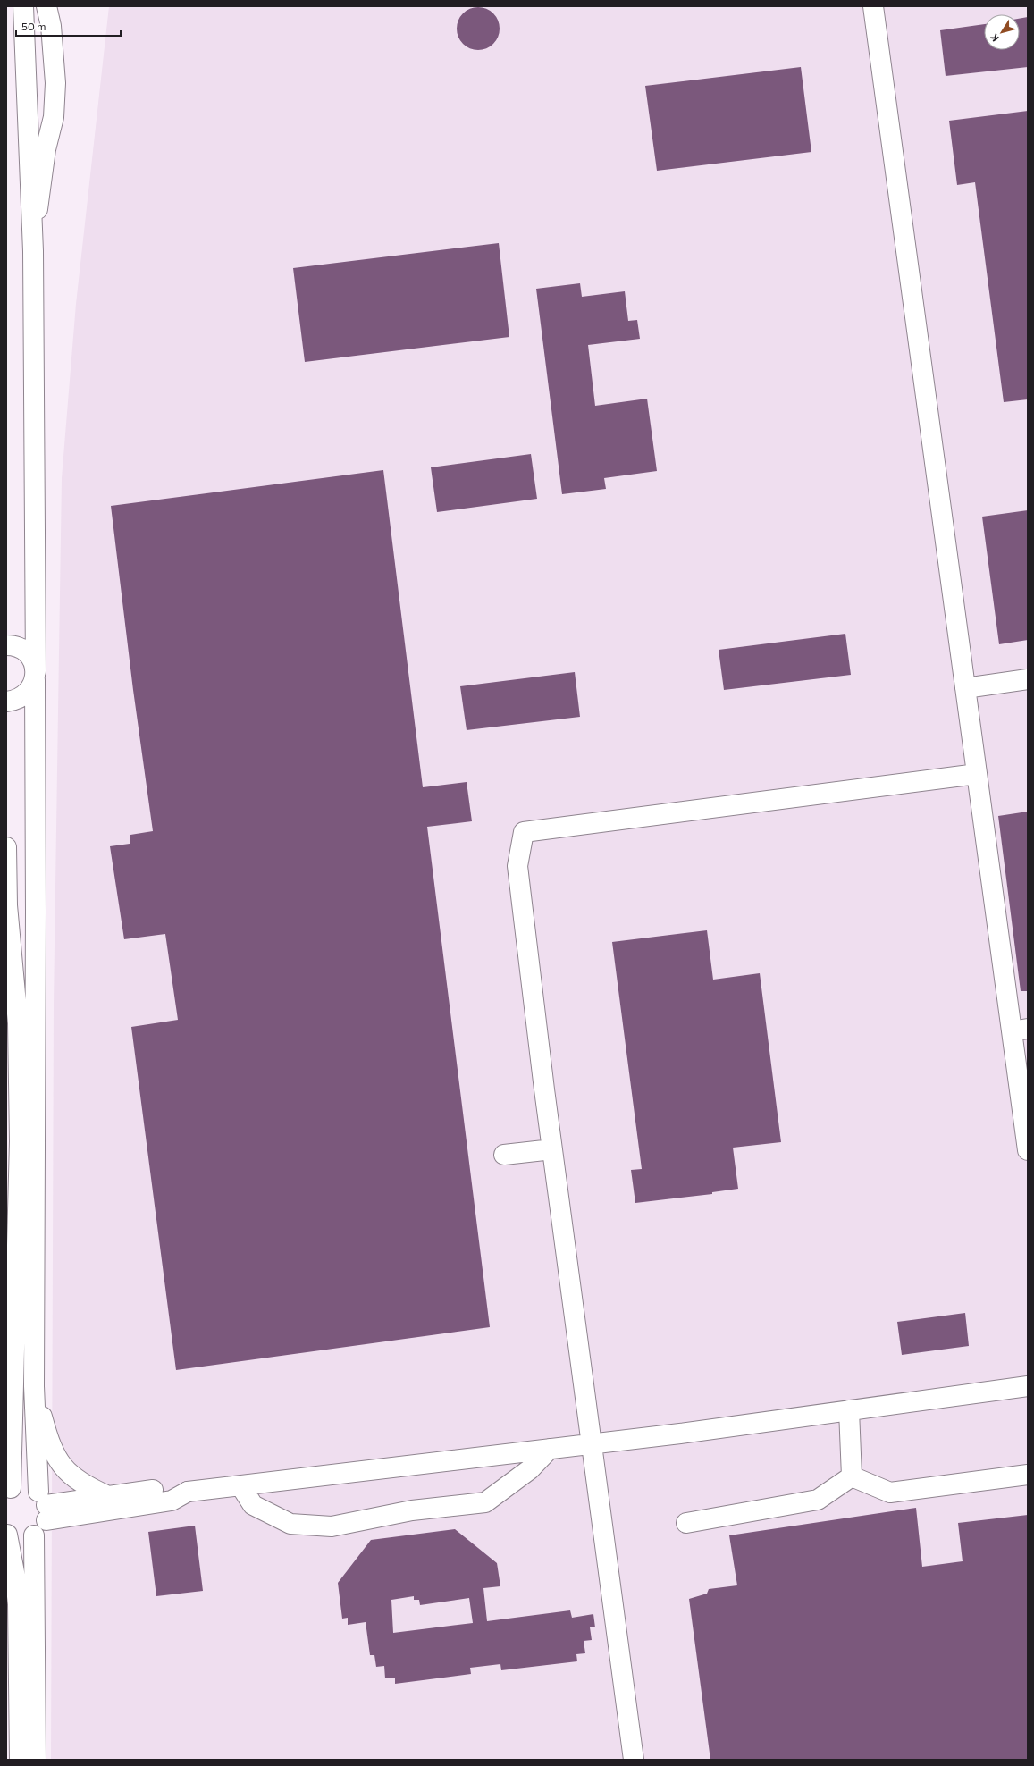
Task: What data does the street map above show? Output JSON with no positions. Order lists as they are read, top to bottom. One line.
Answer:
{"scale_bar":"50 m","north":"bottom left"}
